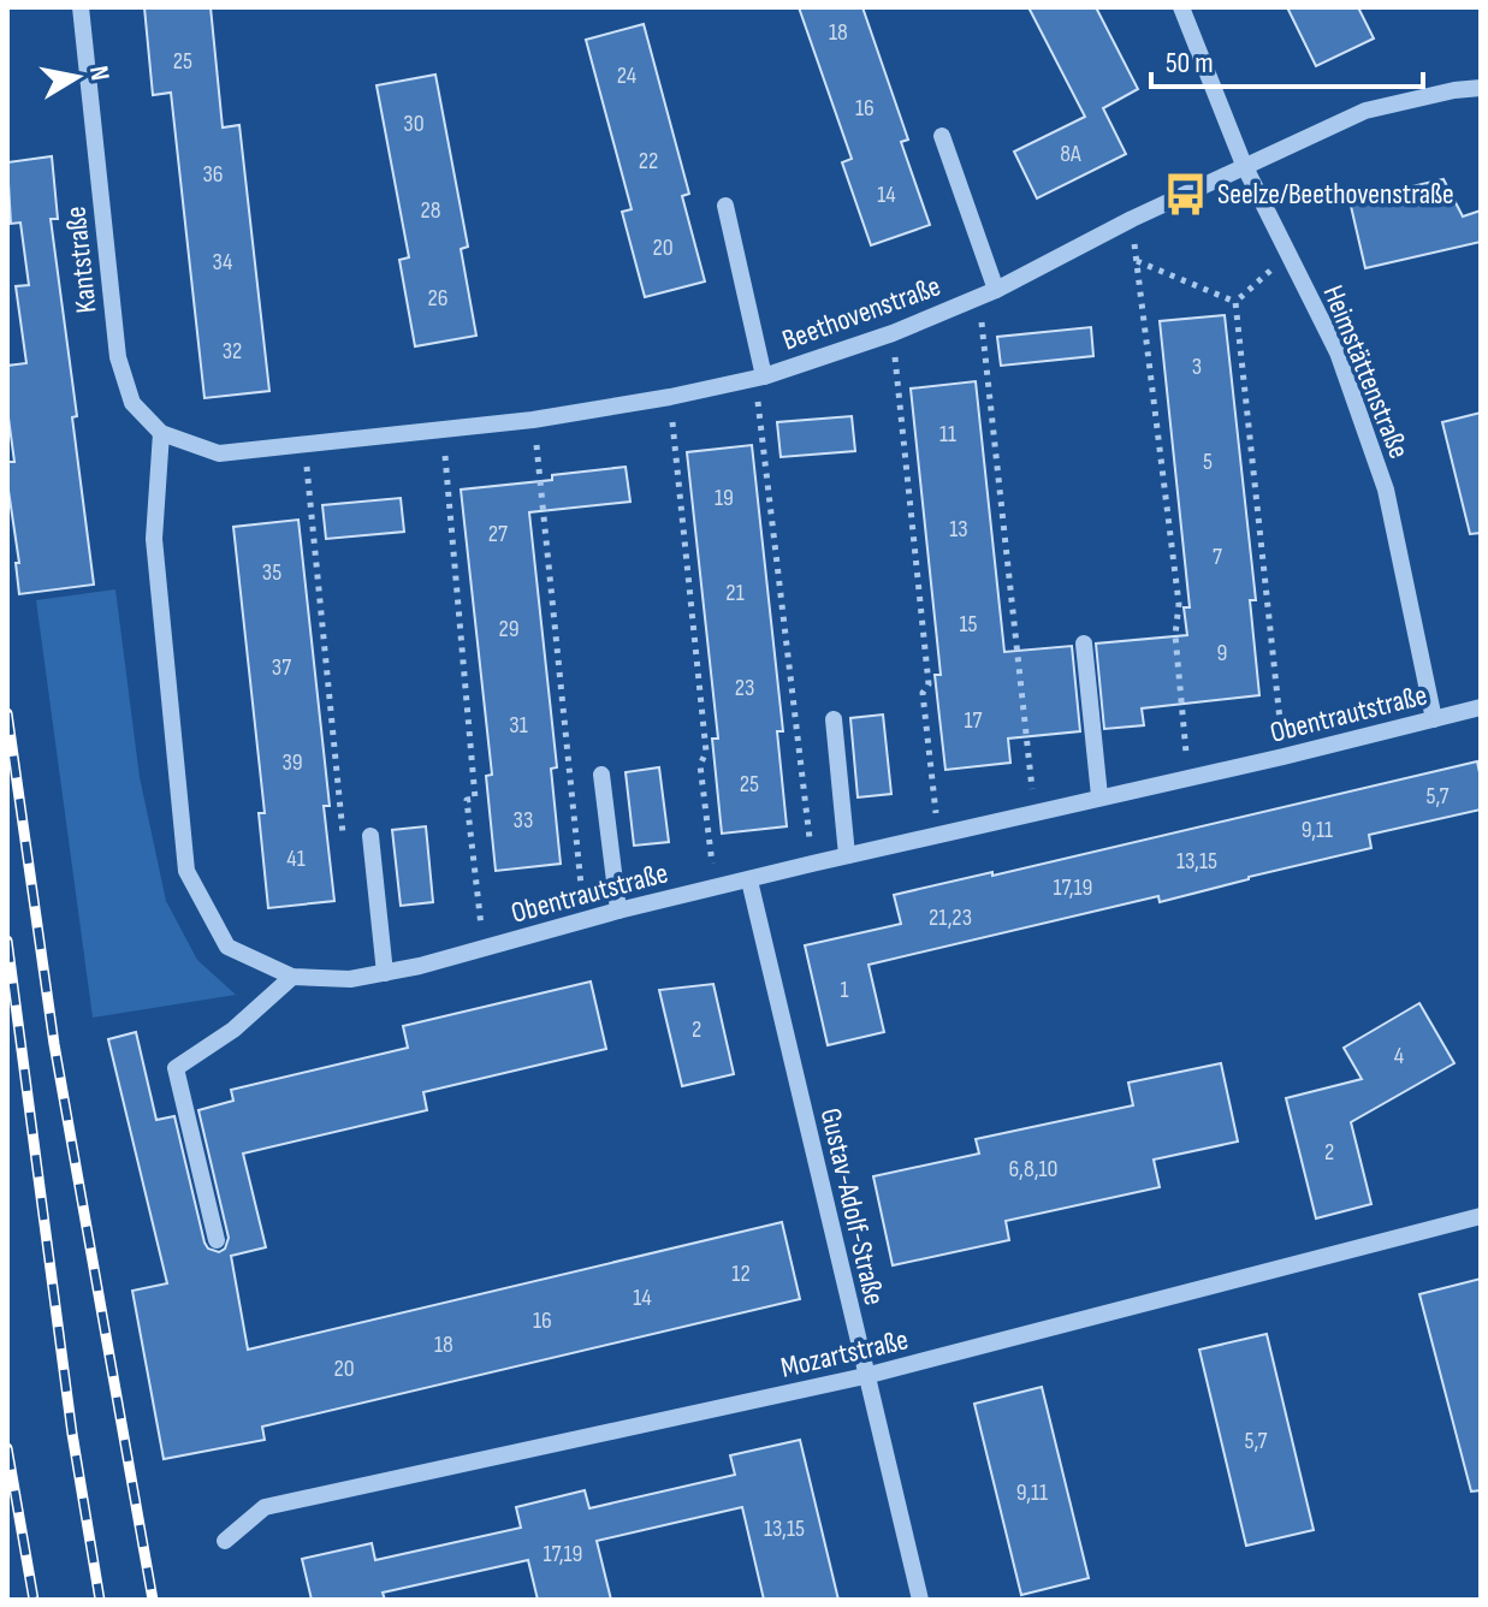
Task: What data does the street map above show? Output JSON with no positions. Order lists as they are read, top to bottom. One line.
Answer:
{"streets":{"street":["Kantstraße","Beethovenstraße","Heimstättenstraße","Obentrautstraße","Gustav-Adolf-Straße","Mozartstraße"]},"crossings":[["Kantstraße","Beethovenstraße"],["Kantstraße","Obentrautstraße"],["Beethovenstraße","Heimstättenstraße"],["Beethovenstraße","Obentrautstraße"],["Heimstättenstraße","Obentrautstraße"],["Obentrautstraße","Gustav-Adolf-Straße"],["Gustav-Adolf-Straße","Mozartstraße"]],"places":{"bus stop":["Seelze/Beethovenstraße"]},"house_numbers":["18","25","24","16","30","8A","22","36","14","28","20","34","26","32","3","11","5","19","13","27","7","35","21","15","29","9","37","23","17","31","39","25","5,7","33","9,11","41","13,15","17,19","21,23","1","2","4","2","6,8,10","12","14","16","18","20","5,7","9,11","13,15","17,19"],"scale_bar":"50 m","north":"right"}
